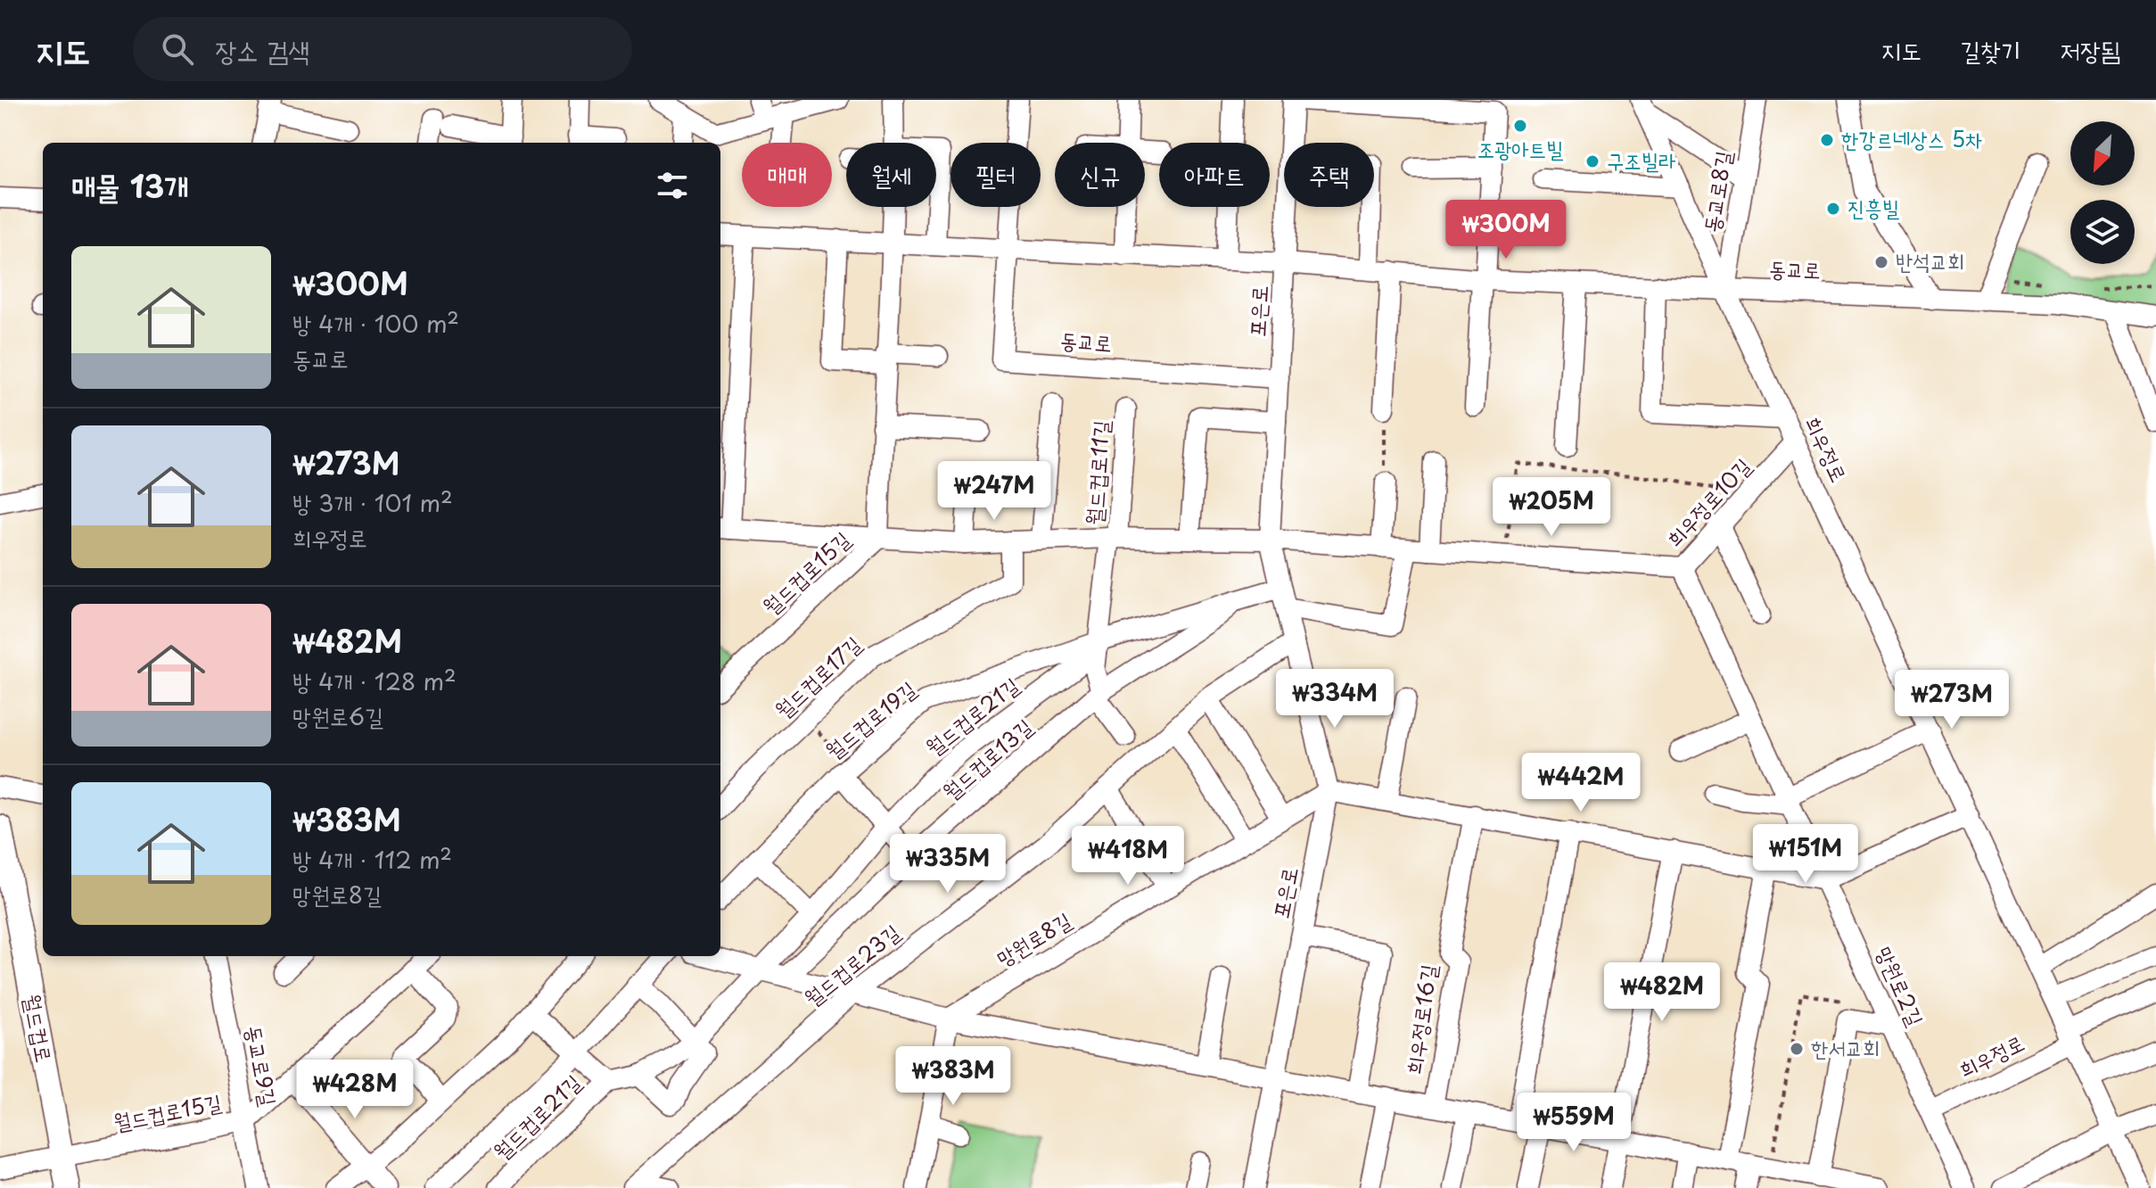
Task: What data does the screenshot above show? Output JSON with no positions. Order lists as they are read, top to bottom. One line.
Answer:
{"streets":{"main road":["월드컵로"],"street":["동교로8길","동교로","포은로","희우정로","월드컵로11길","희우정로10길","월드컵로15길","월드컵로17길","월드컵로21길","월드컵로19길","월드컵로13길","망원로8길","월드컵로23길","망원로2길","희우정로16길","동교로9길"]},"crossings":[["동교로8길","동교로"],["동교로8길","희우정로"],["동교로","포은로"],["동교로","희우정로"],["동교로","월드컵로15길"],["포은로","월드컵로11길"],["포은로","희우정로10길"],["포은로","월드컵로19길"],["포은로","망원로8길"],["포은로","월드컵로23길"],["포은로","희우정로16길"],["희우정로","희우정로10길"],["희우정로","망원로2길"],["월드컵로11길","희우정로10길"],["월드컵로11길","월드컵로15길"],["월드컵로11길","월드컵로17길"],["희우정로10길","망원로2길"],["월드컵로15길","월드컵로"],["월드컵로15길","동교로9길"],["월드컵로21길","월드컵로19길"],["월드컵로19길","월드컵로13길"]],"places":["조광아트빌","한강르네상스 5차","구조빌라","진흥빌","반석교회","한서교회"],"north":"bottom left","page":{"header":"지도","search":"장소 검색","nav":["지도","길찾기","저장됨"],"chip":["매매","월세","필터","신규","아파트","주택"],"heading":"매물 13개","price":["₩300M","₩247M","₩205M","₩334M","₩273M","₩442M","₩151M","₩418M","₩335M","₩482M","₩383M","₩428M","₩559M"],"list":[{"name":"₩300M","note":"방 4개 · 100 m² · 동교로"},{"name":"₩273M","note":"방 3개 · 101 m² · 희우정로"},{"name":"₩482M","note":"방 4개 · 128 m² · 망원로6길"},{"name":"₩383M","note":"방 4개 · 112 m² · 망원로8길"}]}}
